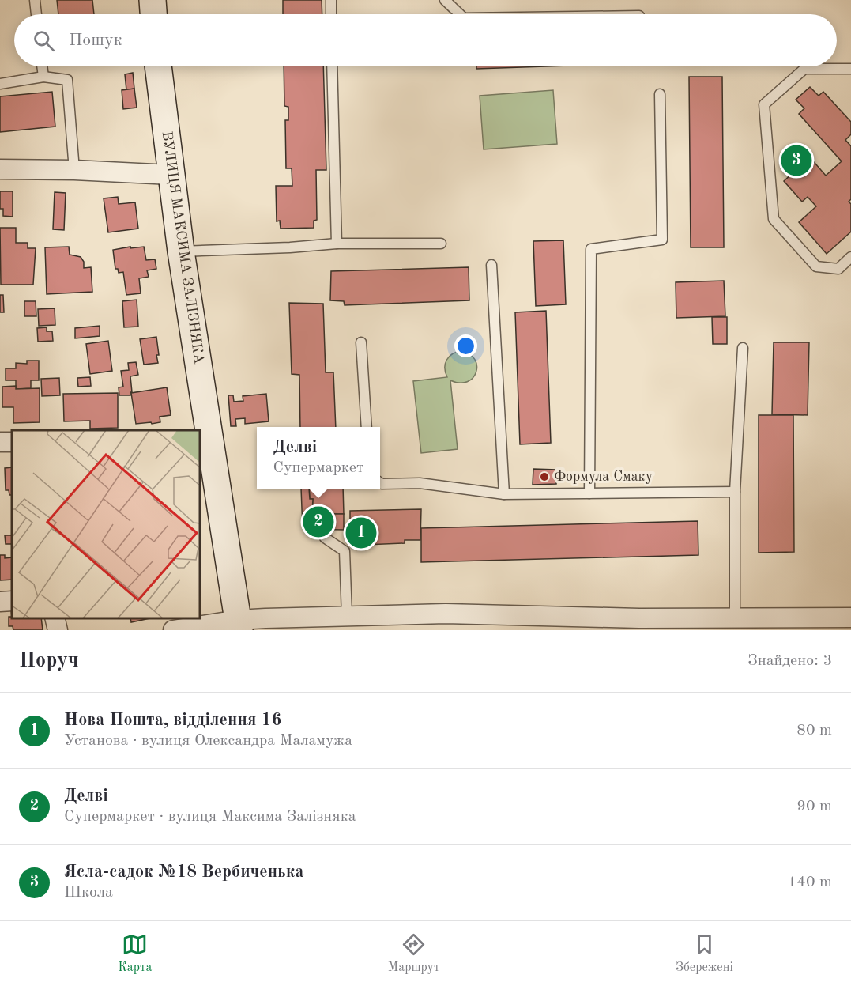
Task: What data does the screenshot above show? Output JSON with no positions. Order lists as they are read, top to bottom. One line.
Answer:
{"streets":{"main road":["ВУЛИЦЯ МАКСИМА ЗАЛІЗНЯКА"]},"places":["Формула Смаку"],"page":{"search":"Пошук","pins":["3","2","1"],"popup":["Делві","Супермаркет"],"heading":["Поруч","Знайдено: 3"],"list":[{"mark":"1","name":"Нова Пошта, відділення 16","note":"Установа · вулиця Олександра Маламужа","value":"80 m"},{"mark":"2","name":"Делві","note":"Супермаркет · вулиця Максима Залізняка","value":"90 m"},{"mark":"3","name":"Ясла-садок №18 Вербиченька","note":"Школа","value":"140 m"}],"nav":["Карта","Маршрут","Збережені"]}}
